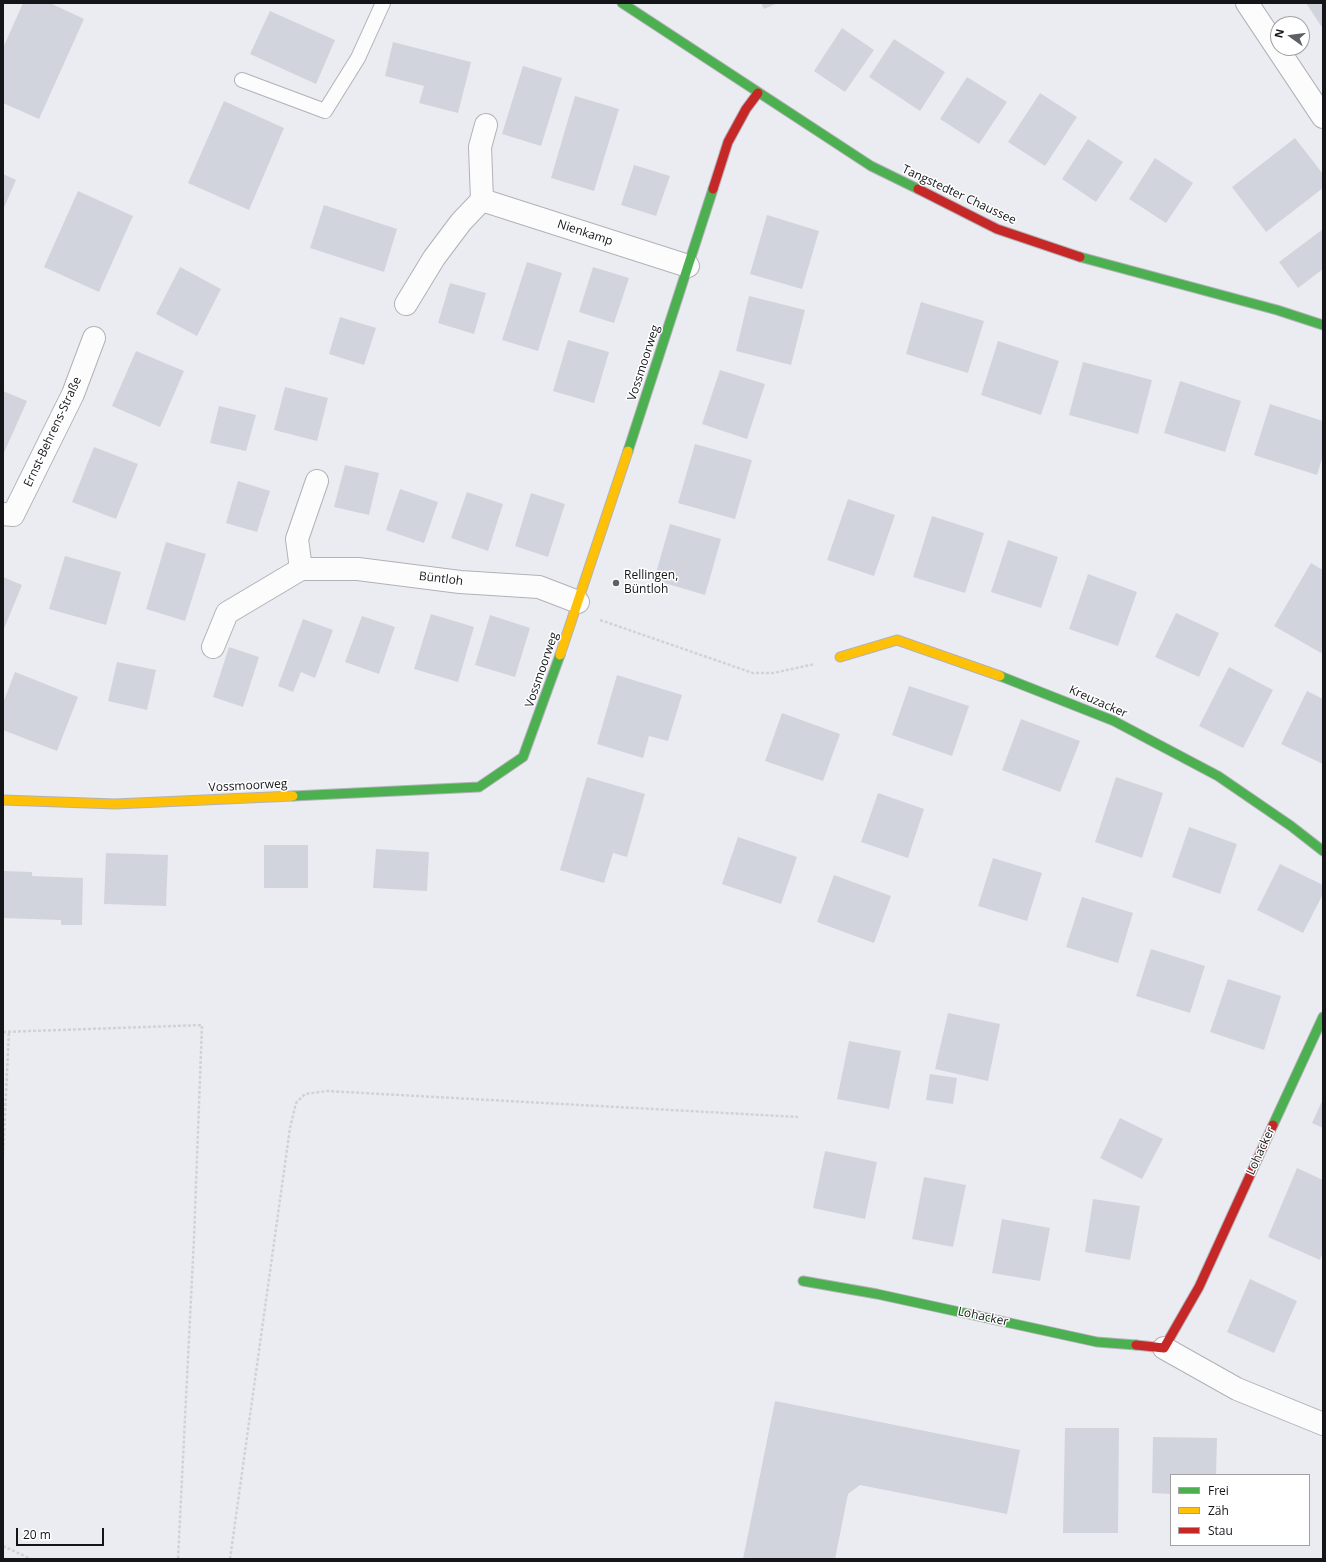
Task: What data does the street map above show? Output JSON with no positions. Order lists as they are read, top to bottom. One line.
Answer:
{"streets":{"street":["Tangstedter Chaussee","Nienkamp","Vossmoorweg","Ernst-Behrens-Straße","Büntloh","Kreuzacker","Lohacker"]},"crossings":[["Tangstedter Chaussee","Vossmoorweg"],["Nienkamp","Vossmoorweg"],["Vossmoorweg","Büntloh"]],"places":["Rellingen, Büntloh"],"legend":["Frei","Zäh","Stau"],"scale_bar":"20 m","north":"left"}
